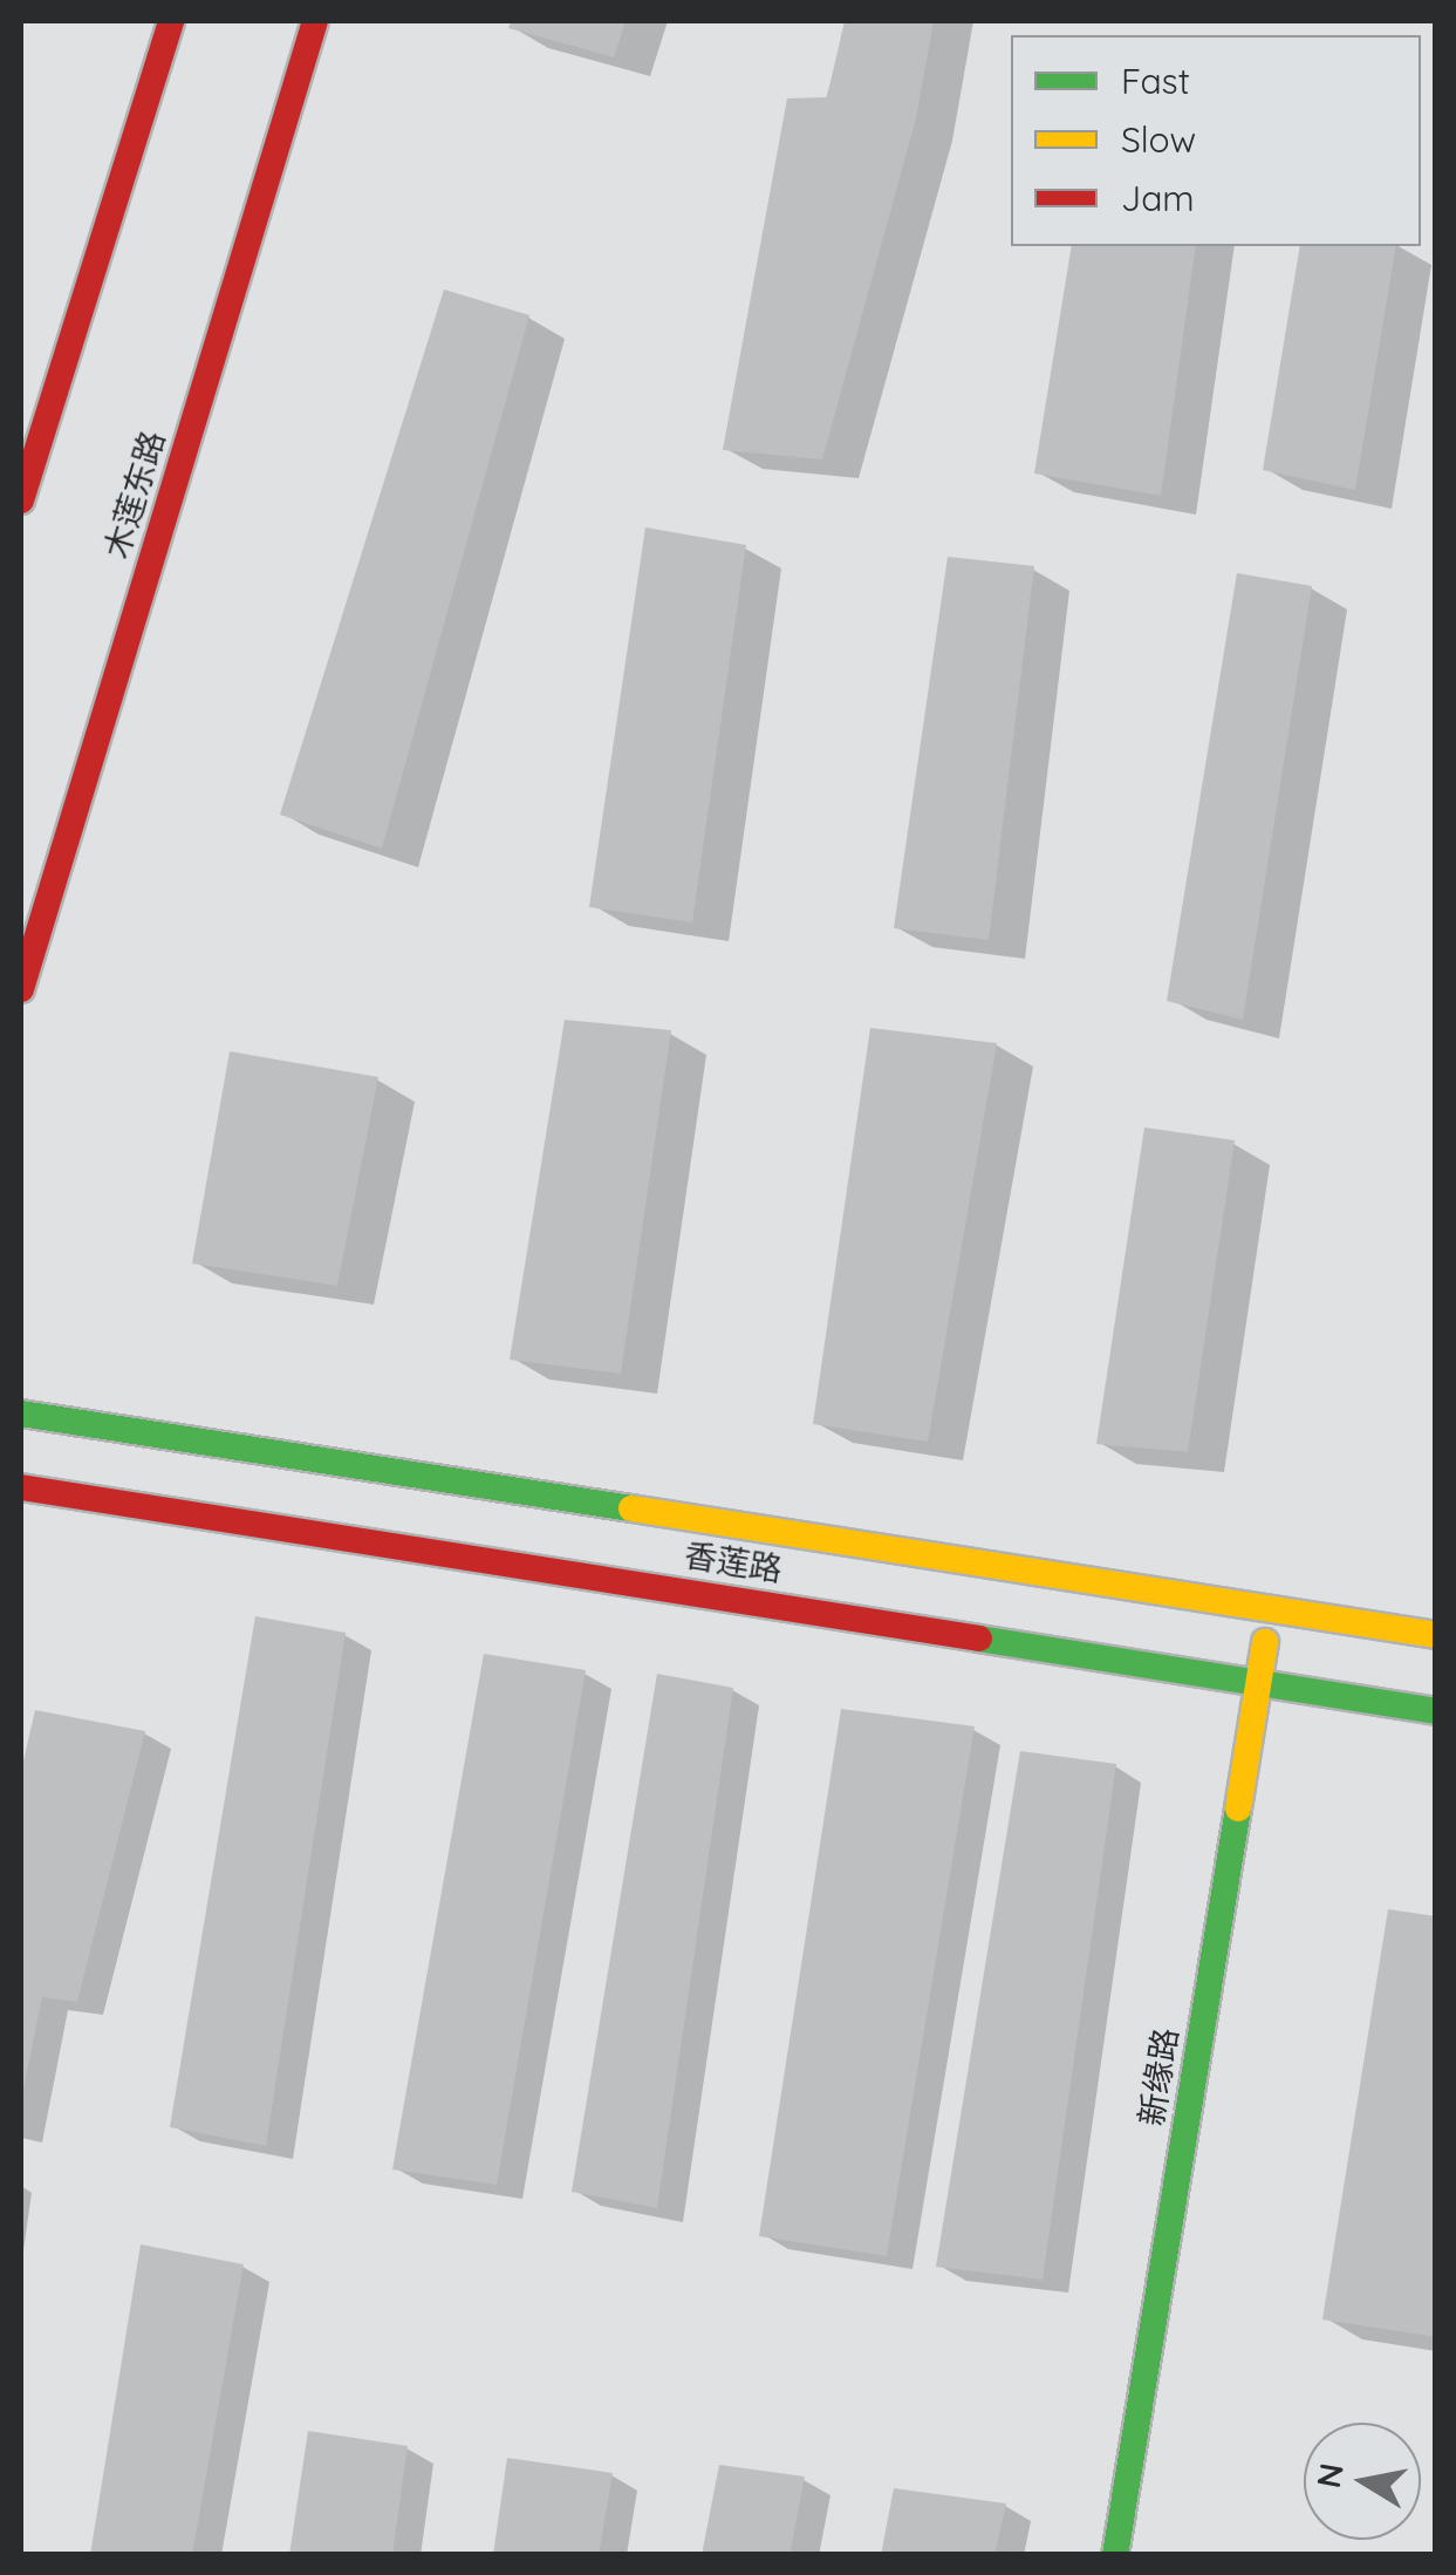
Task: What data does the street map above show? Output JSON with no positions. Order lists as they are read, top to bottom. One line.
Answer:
{"streets":{"main road":["木莲东路","香莲路","新缘路"]},"crossings":[["香莲路","新缘路"]],"legend":["Fast","Slow","Jam"],"north":"left"}
